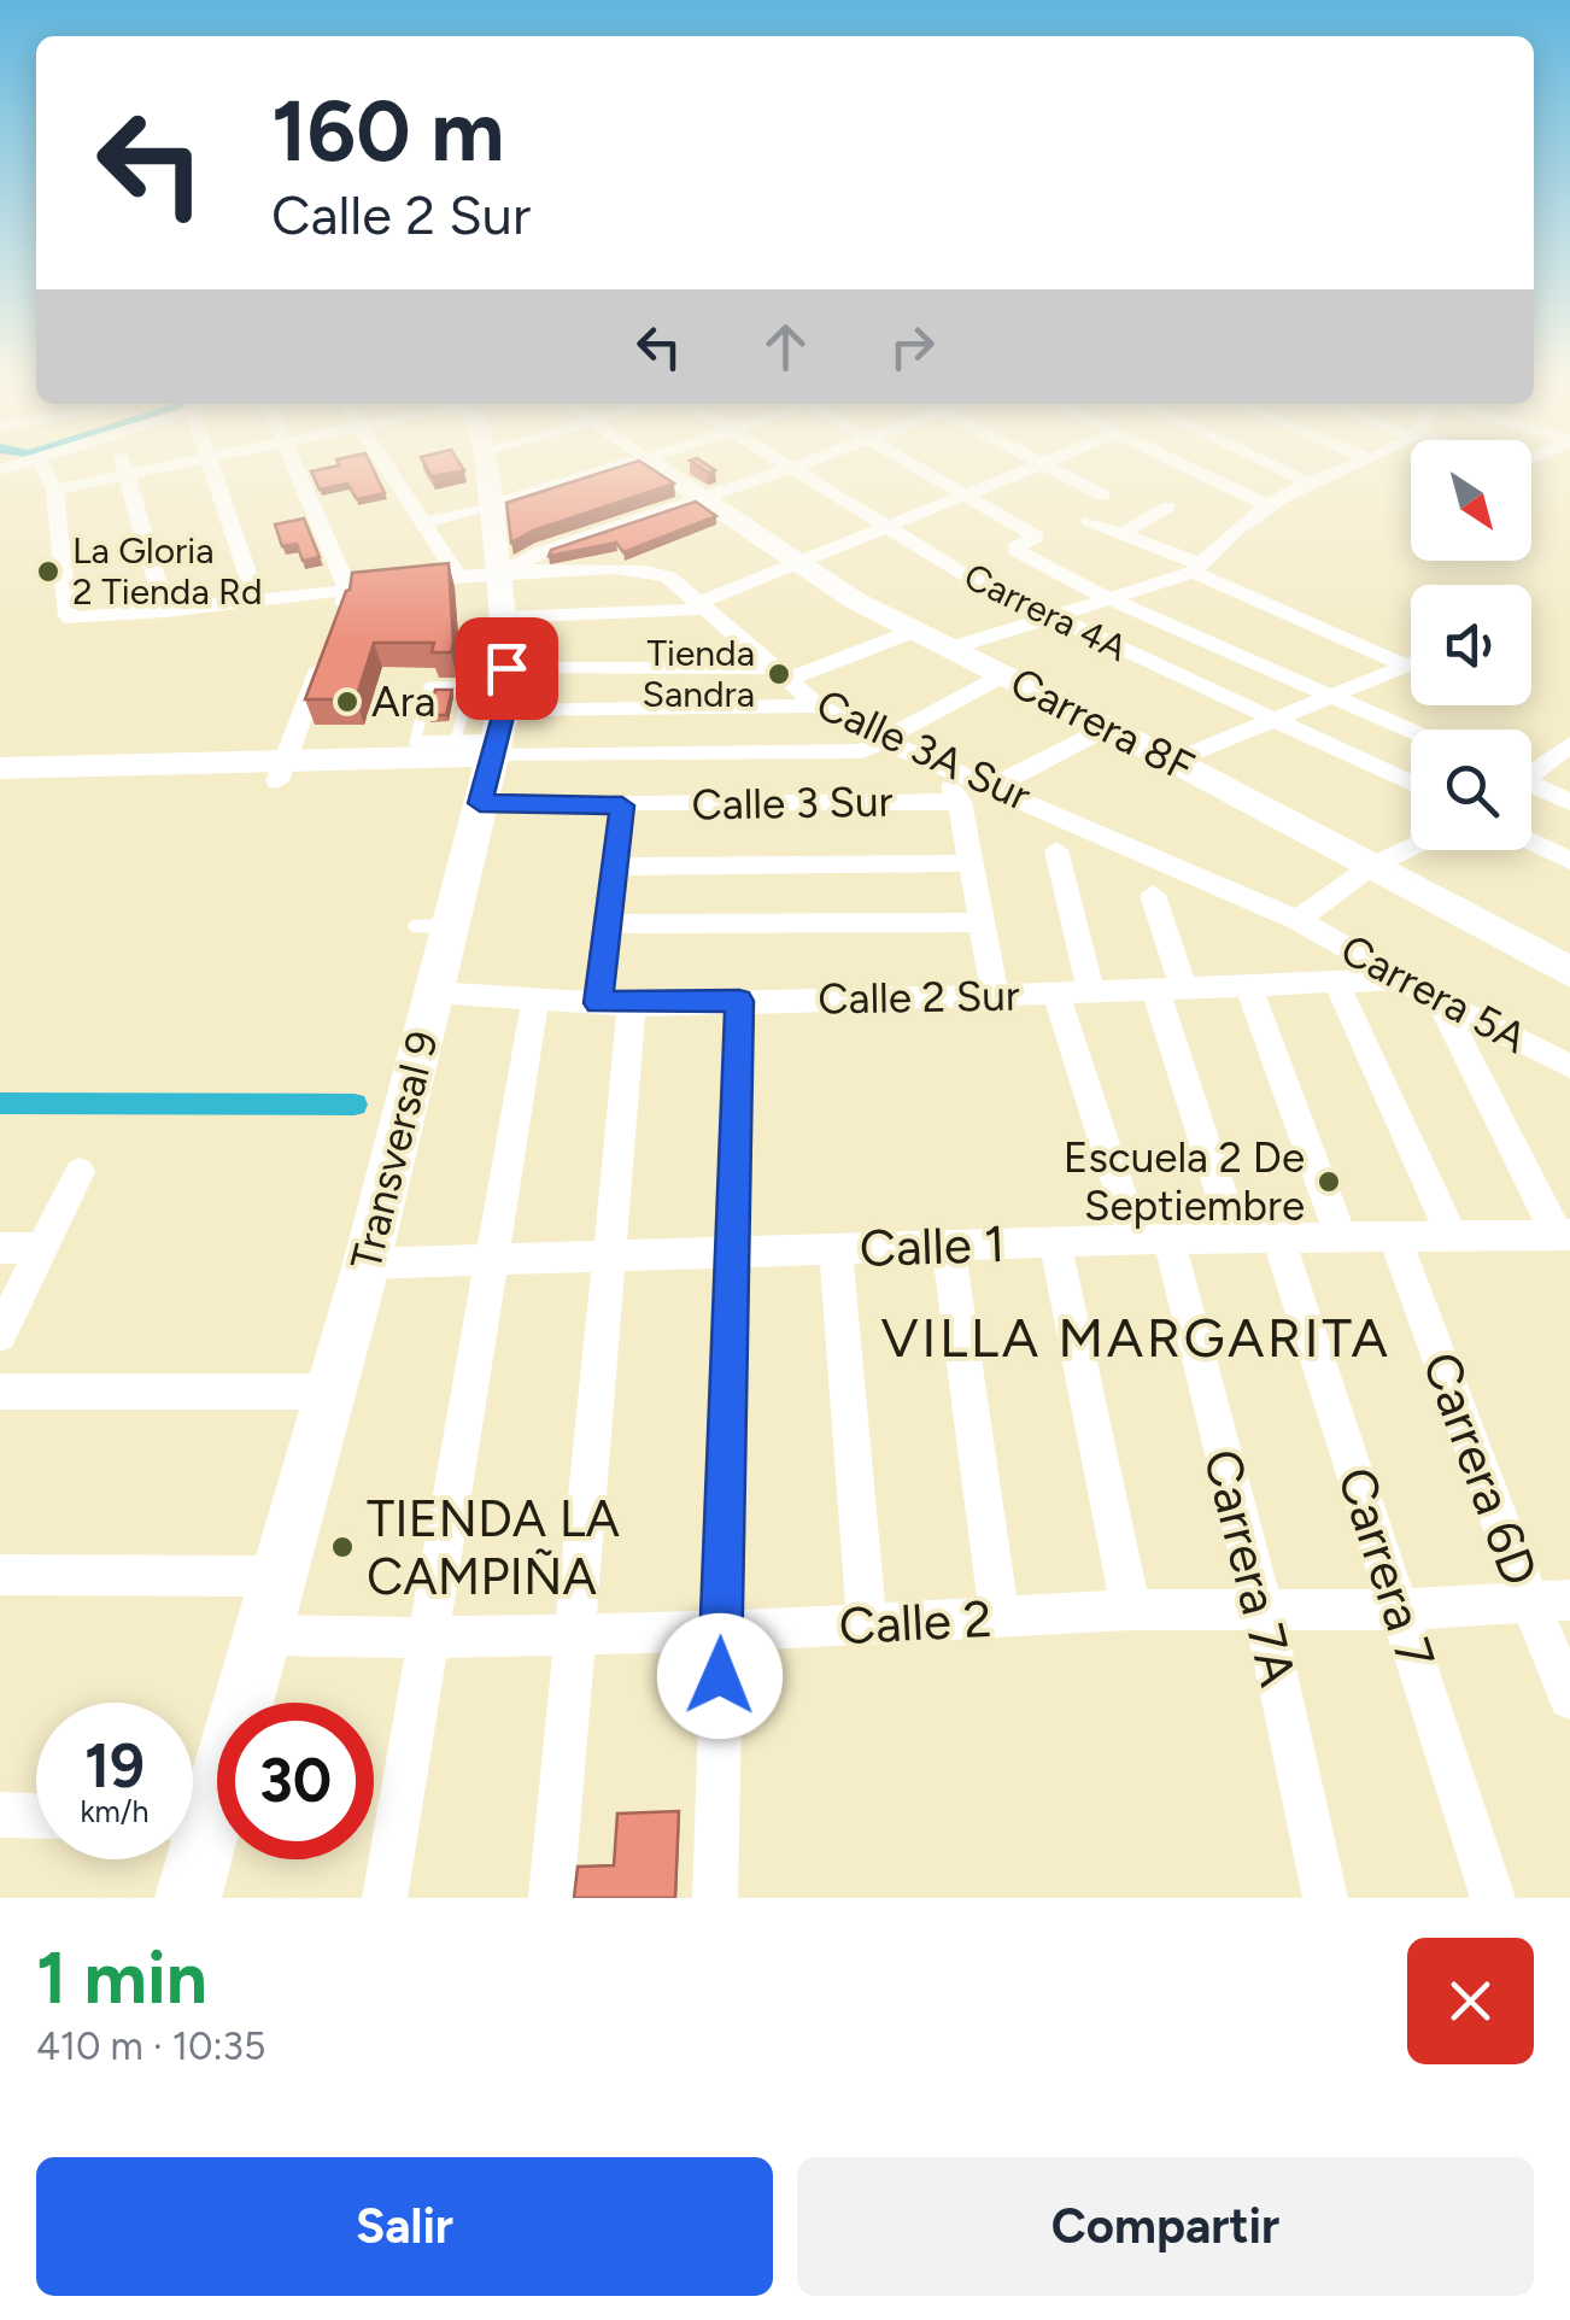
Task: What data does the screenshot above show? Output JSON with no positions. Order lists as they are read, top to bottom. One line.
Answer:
{"streets":{"street":["Carrera 4A","Carrera 8F","Calle 3A Sur","Calle 3 Sur","Carrera 5A","Calle 2 Sur","Transversal 9","Calle 1","Carrera 6D","Carrera 7A","Carrera 7","Calle 2"]},"crossings":[["Calle 3A Sur","Carrera 5A"],["Calle 3A Sur","Transversal 9"],["Calle 3 Sur","Transversal 9"],["Carrera 5A","Calle 2 Sur"],["Calle 2 Sur","Transversal 9"],["Calle 2 Sur","Carrera 7A"],["Transversal 9","Calle 1"],["Transversal 9","Calle 2"],["Calle 1","Carrera 6D"],["Calle 1","Carrera 7A"],["Calle 1","Carrera 7"],["Carrera 6D","Calle 2"],["Carrera 7A","Calle 2"],["Carrera 7","Calle 2"]],"districts":["VILLA MARGARITA"],"places":["La Gloria 2 Tienda Rd","Tienda Sandra","Ara","Escuela 2 De Septiembre","TIENDA LA CAMPIÑA"],"north":"bottom right","page":{"turn":["160 m","Calle 2 Sur"],"speed":"19 km/h","limit":"30","heading":["1 min","410 m · 10:35"],"buttons":["Salir","Compartir"]}}
